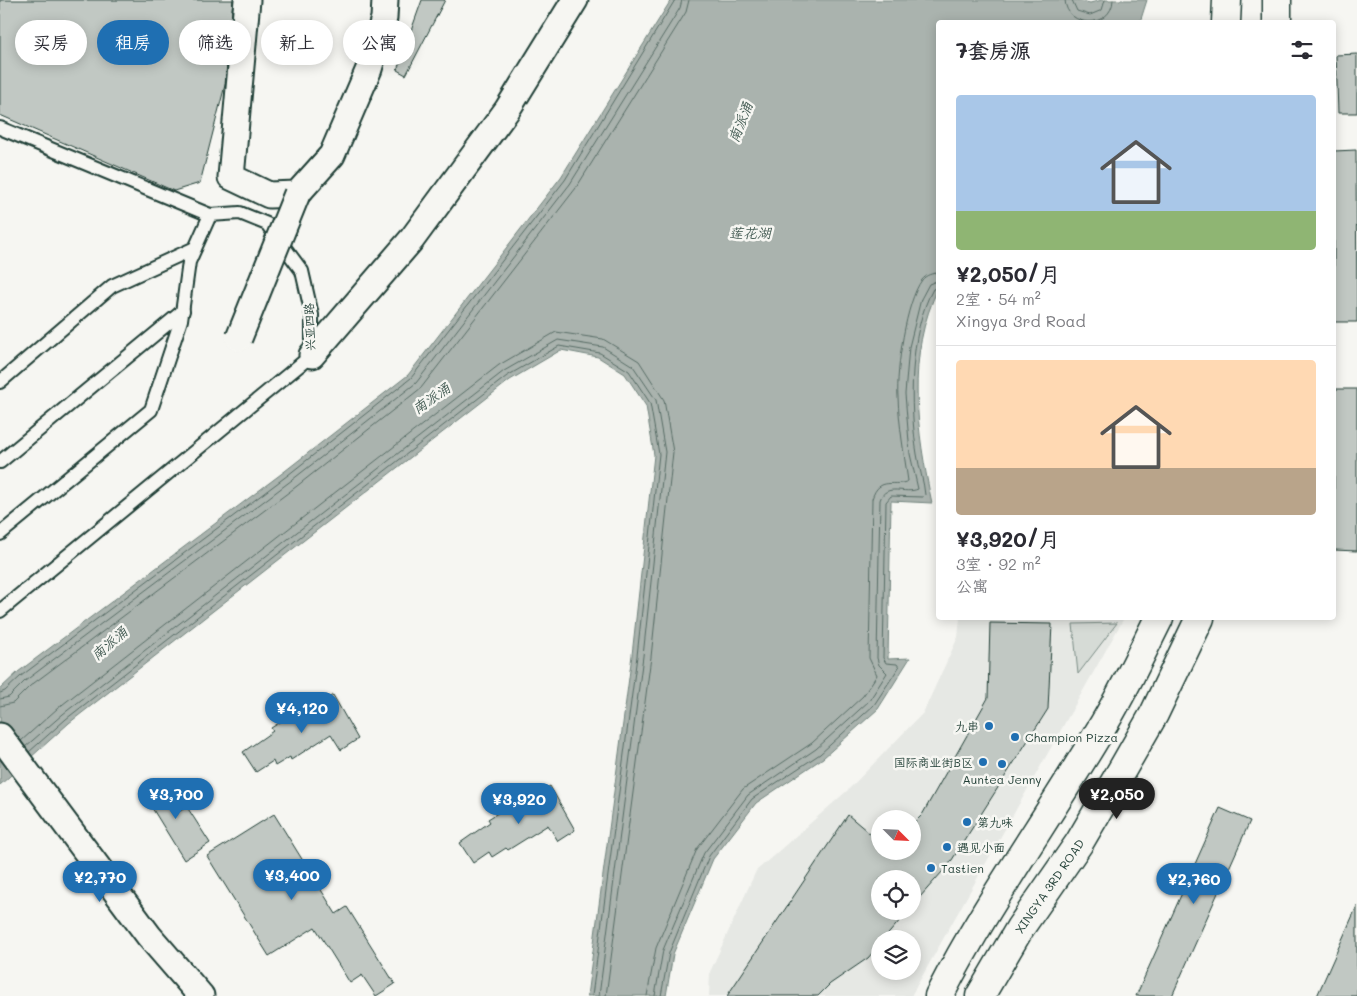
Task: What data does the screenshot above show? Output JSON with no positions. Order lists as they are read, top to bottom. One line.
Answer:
{"streets":{"street":["XINGYA 3RD ROAD"],"lane":["兴亚四路"]},"water":["南派涌","莲花湖"],"places":["九串","Champion Pizza","国际商业街B区","Auntea Jenny","第九味","遇见小面","Tastien"],"north":"bottom right","page":{"chip":["买房","租房","筛选","新上","公寓"],"heading":"7套房源","list":[{"name":"¥2,050/月","note":"2室 · 54 m² · Xingya 3rd Road"},{"name":"¥3,920/月","note":"3室 · 92 m² · 公寓"}],"price":["¥4,120","¥3,700","¥2,050","¥3,920","¥3,400","¥2,770","¥2,760"]}}
